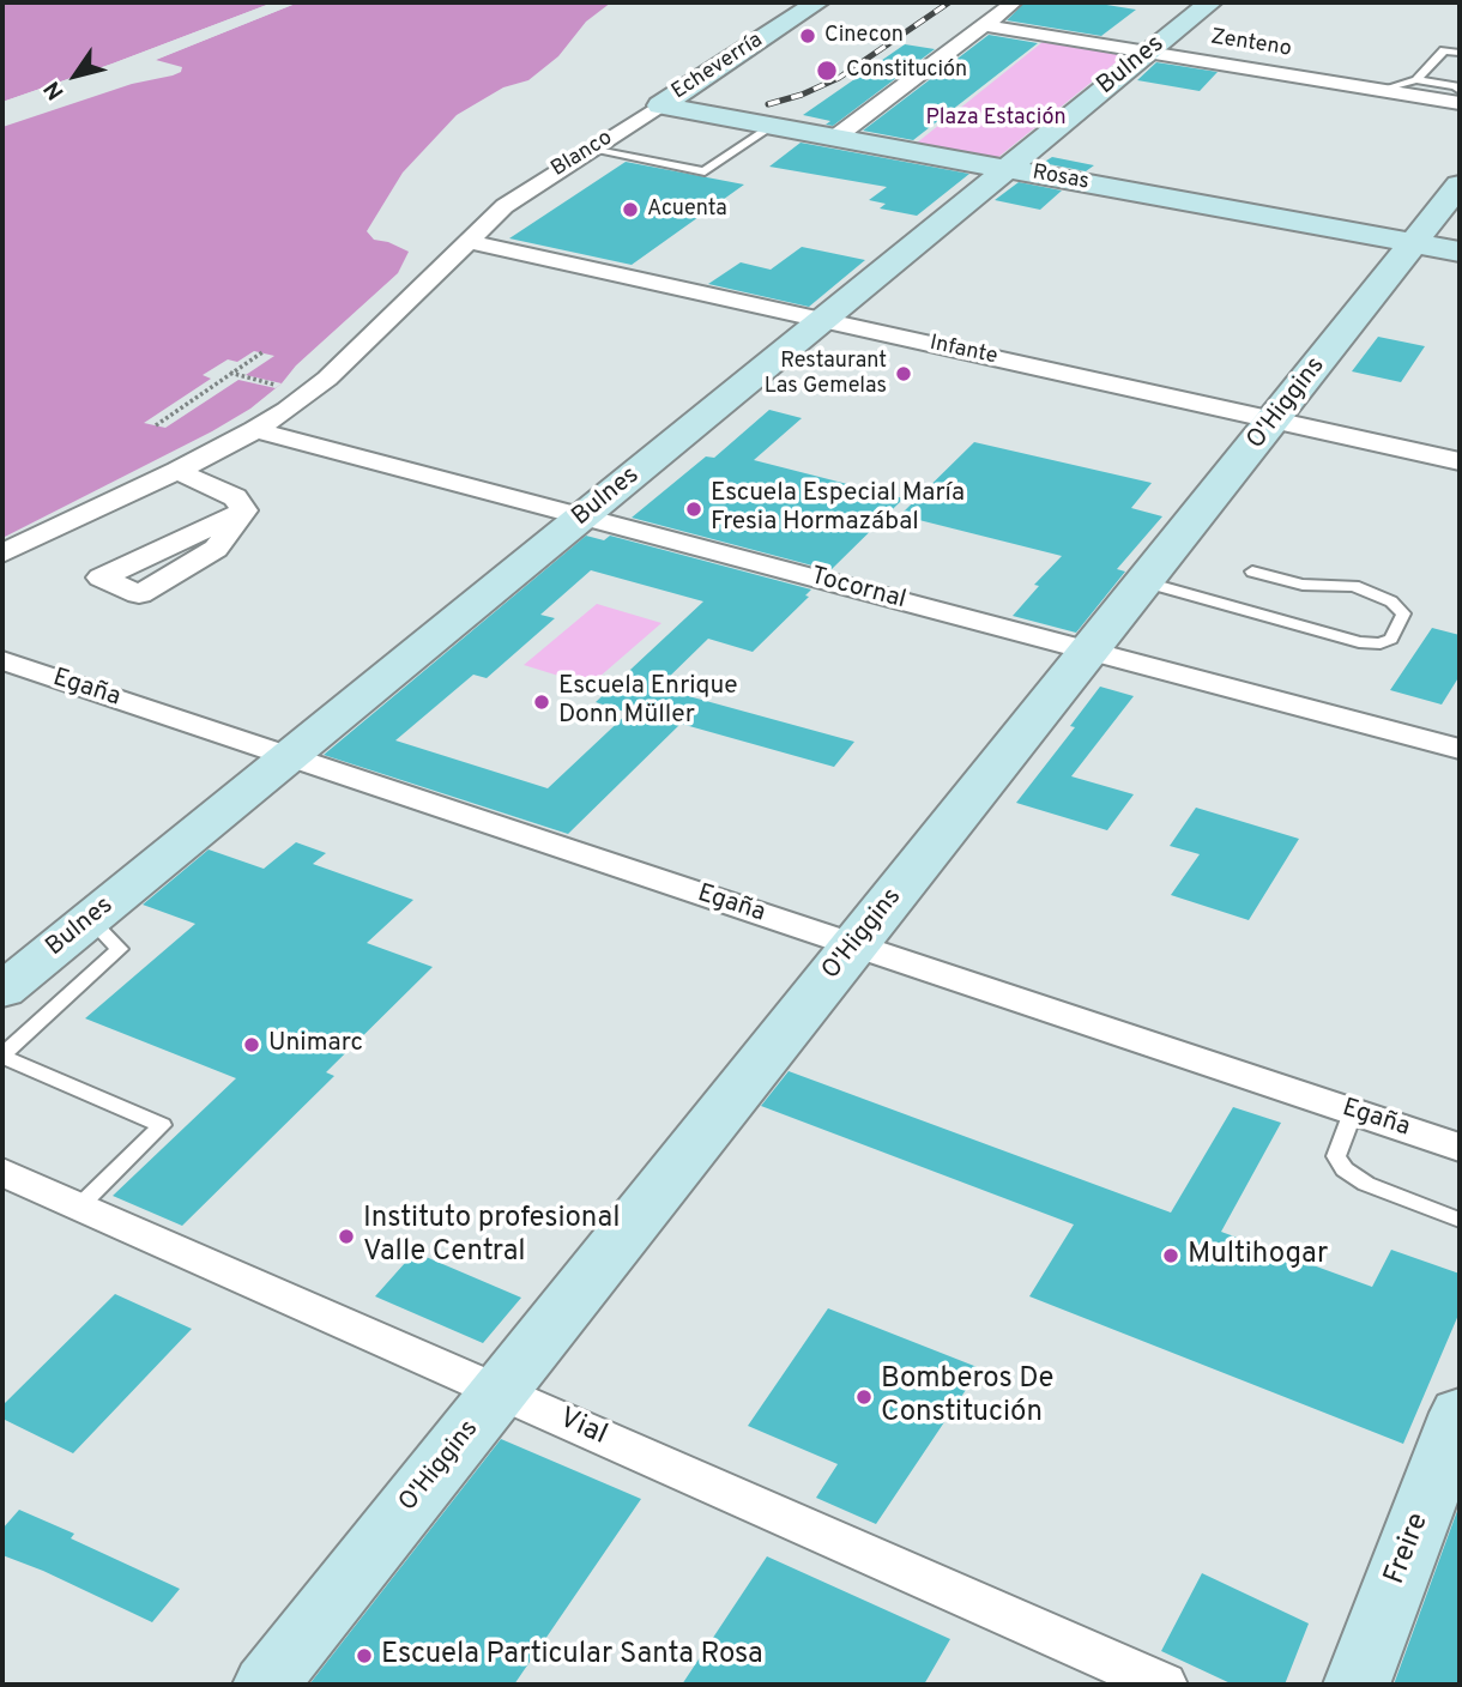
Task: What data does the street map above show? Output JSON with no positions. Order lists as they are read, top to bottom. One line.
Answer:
{"streets":{"main road":["Bulnes","Echeverría","Rosas","O'Higgins","Freire"],"street":["Zenteno","Blanco","Infante","Tocornal","Egaña","Vial"]},"crossings":[["Zenteno","Bulnes"],["Bulnes","Rosas"],["Bulnes","Infante"],["Bulnes","Tocornal"],["Bulnes","Egaña"],["Echeverría","Blanco"],["Echeverría","Rosas"],["Blanco","Rosas"],["Blanco","Infante"],["Blanco","Tocornal"],["Rosas","O'Higgins"],["Infante","O'Higgins"],["O'Higgins","Tocornal"],["O'Higgins","Egaña"],["O'Higgins","Vial"]],"parks":["Plaza Estación"],"places":["Cinecon","Constitución","Acuenta","Restaurant Las Gemelas","Escuela Especial María Fresia Hormazábal","Escuela Enrique Donn Müller","Unimarc","Instituto profesional Valle Central","Multihogar","Bomberos De Constitución","Escuela Particular Santa Rosa"],"north":"bottom left"}
